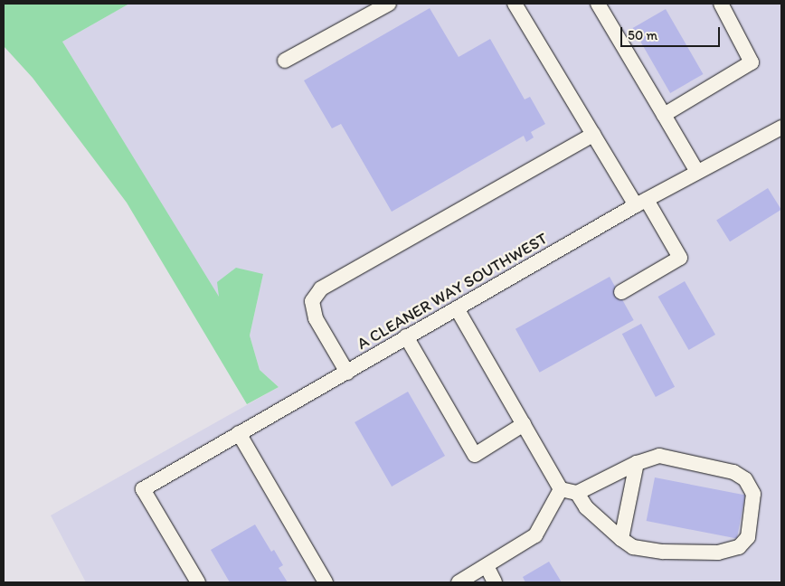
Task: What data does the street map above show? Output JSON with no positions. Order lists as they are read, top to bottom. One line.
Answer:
{"streets":{"street":["A CLEANER WAY SOUTHWEST"]},"scale_bar":"50 m"}
